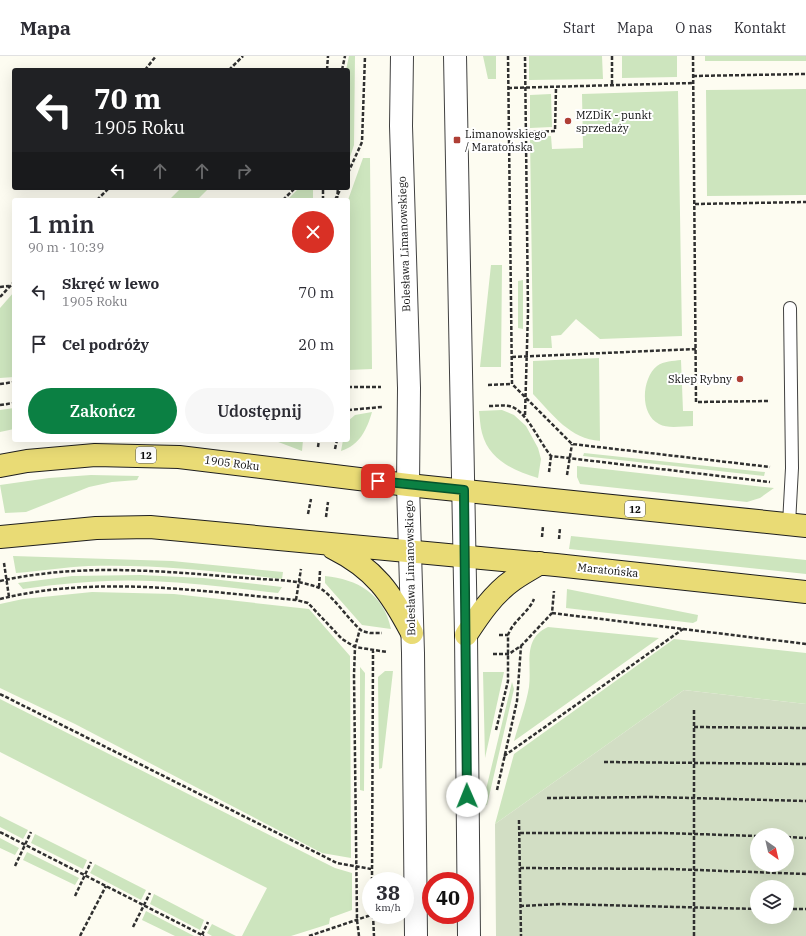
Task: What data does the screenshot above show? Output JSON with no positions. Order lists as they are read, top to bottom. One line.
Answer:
{"streets":{"main road":["12","1905 Roku","Maratońska"],"street":["Bolesława Limanowskiego"]},"crossings":[["Bolesława Limanowskiego","1905 Roku"],["Bolesława Limanowskiego","Maratońska"],["12","1905 Roku"]],"places":{"other":["MZDiK - punkt sprzedaży","Sklep Rybny"],"transit":["Limanowskiego / Maratońska"]},"north":"bottom right","page":{"header":"Mapa","nav":["Start","Mapa","O nas","Kontakt"],"turn":["70 m","1905 Roku"],"heading":["1 min","90 m · 10:39"],"list":[{"name":"Skręć w lewo","note":"1905 Roku","value":"70 m"},{"name":"Cel podróży","value":"20 m"}],"buttons":["Zakończ","Udostępnij"],"speed":"38 km/h","limit":"40"}}
